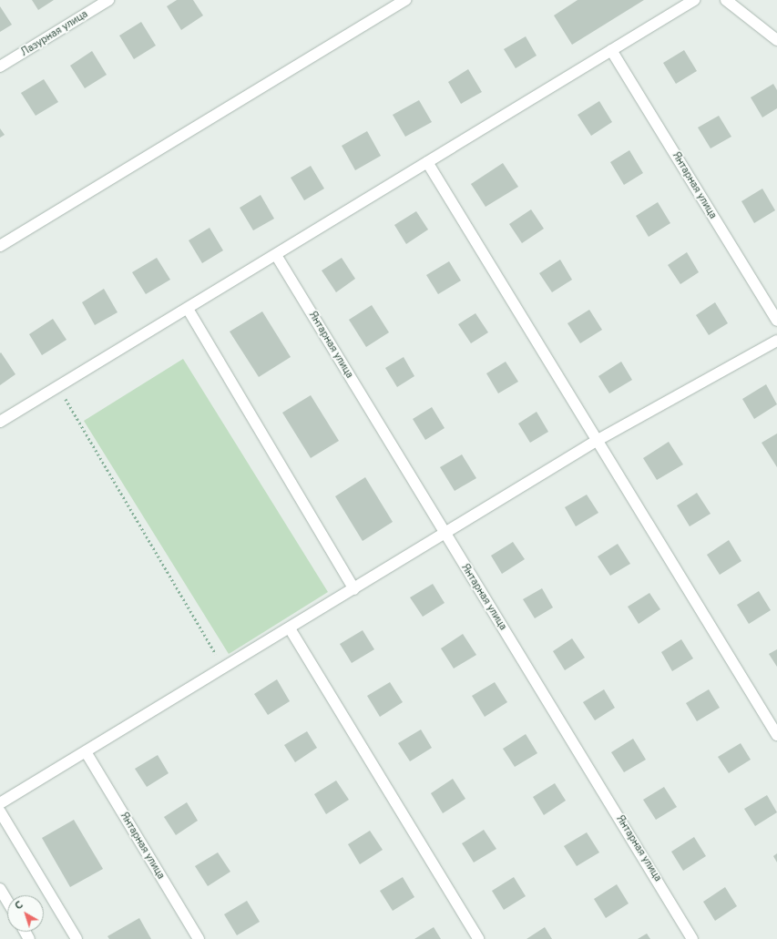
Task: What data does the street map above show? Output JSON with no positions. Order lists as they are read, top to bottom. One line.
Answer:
{"streets":{"street":["Лазурная улица","Янтарная улица"]},"north":"top left"}
